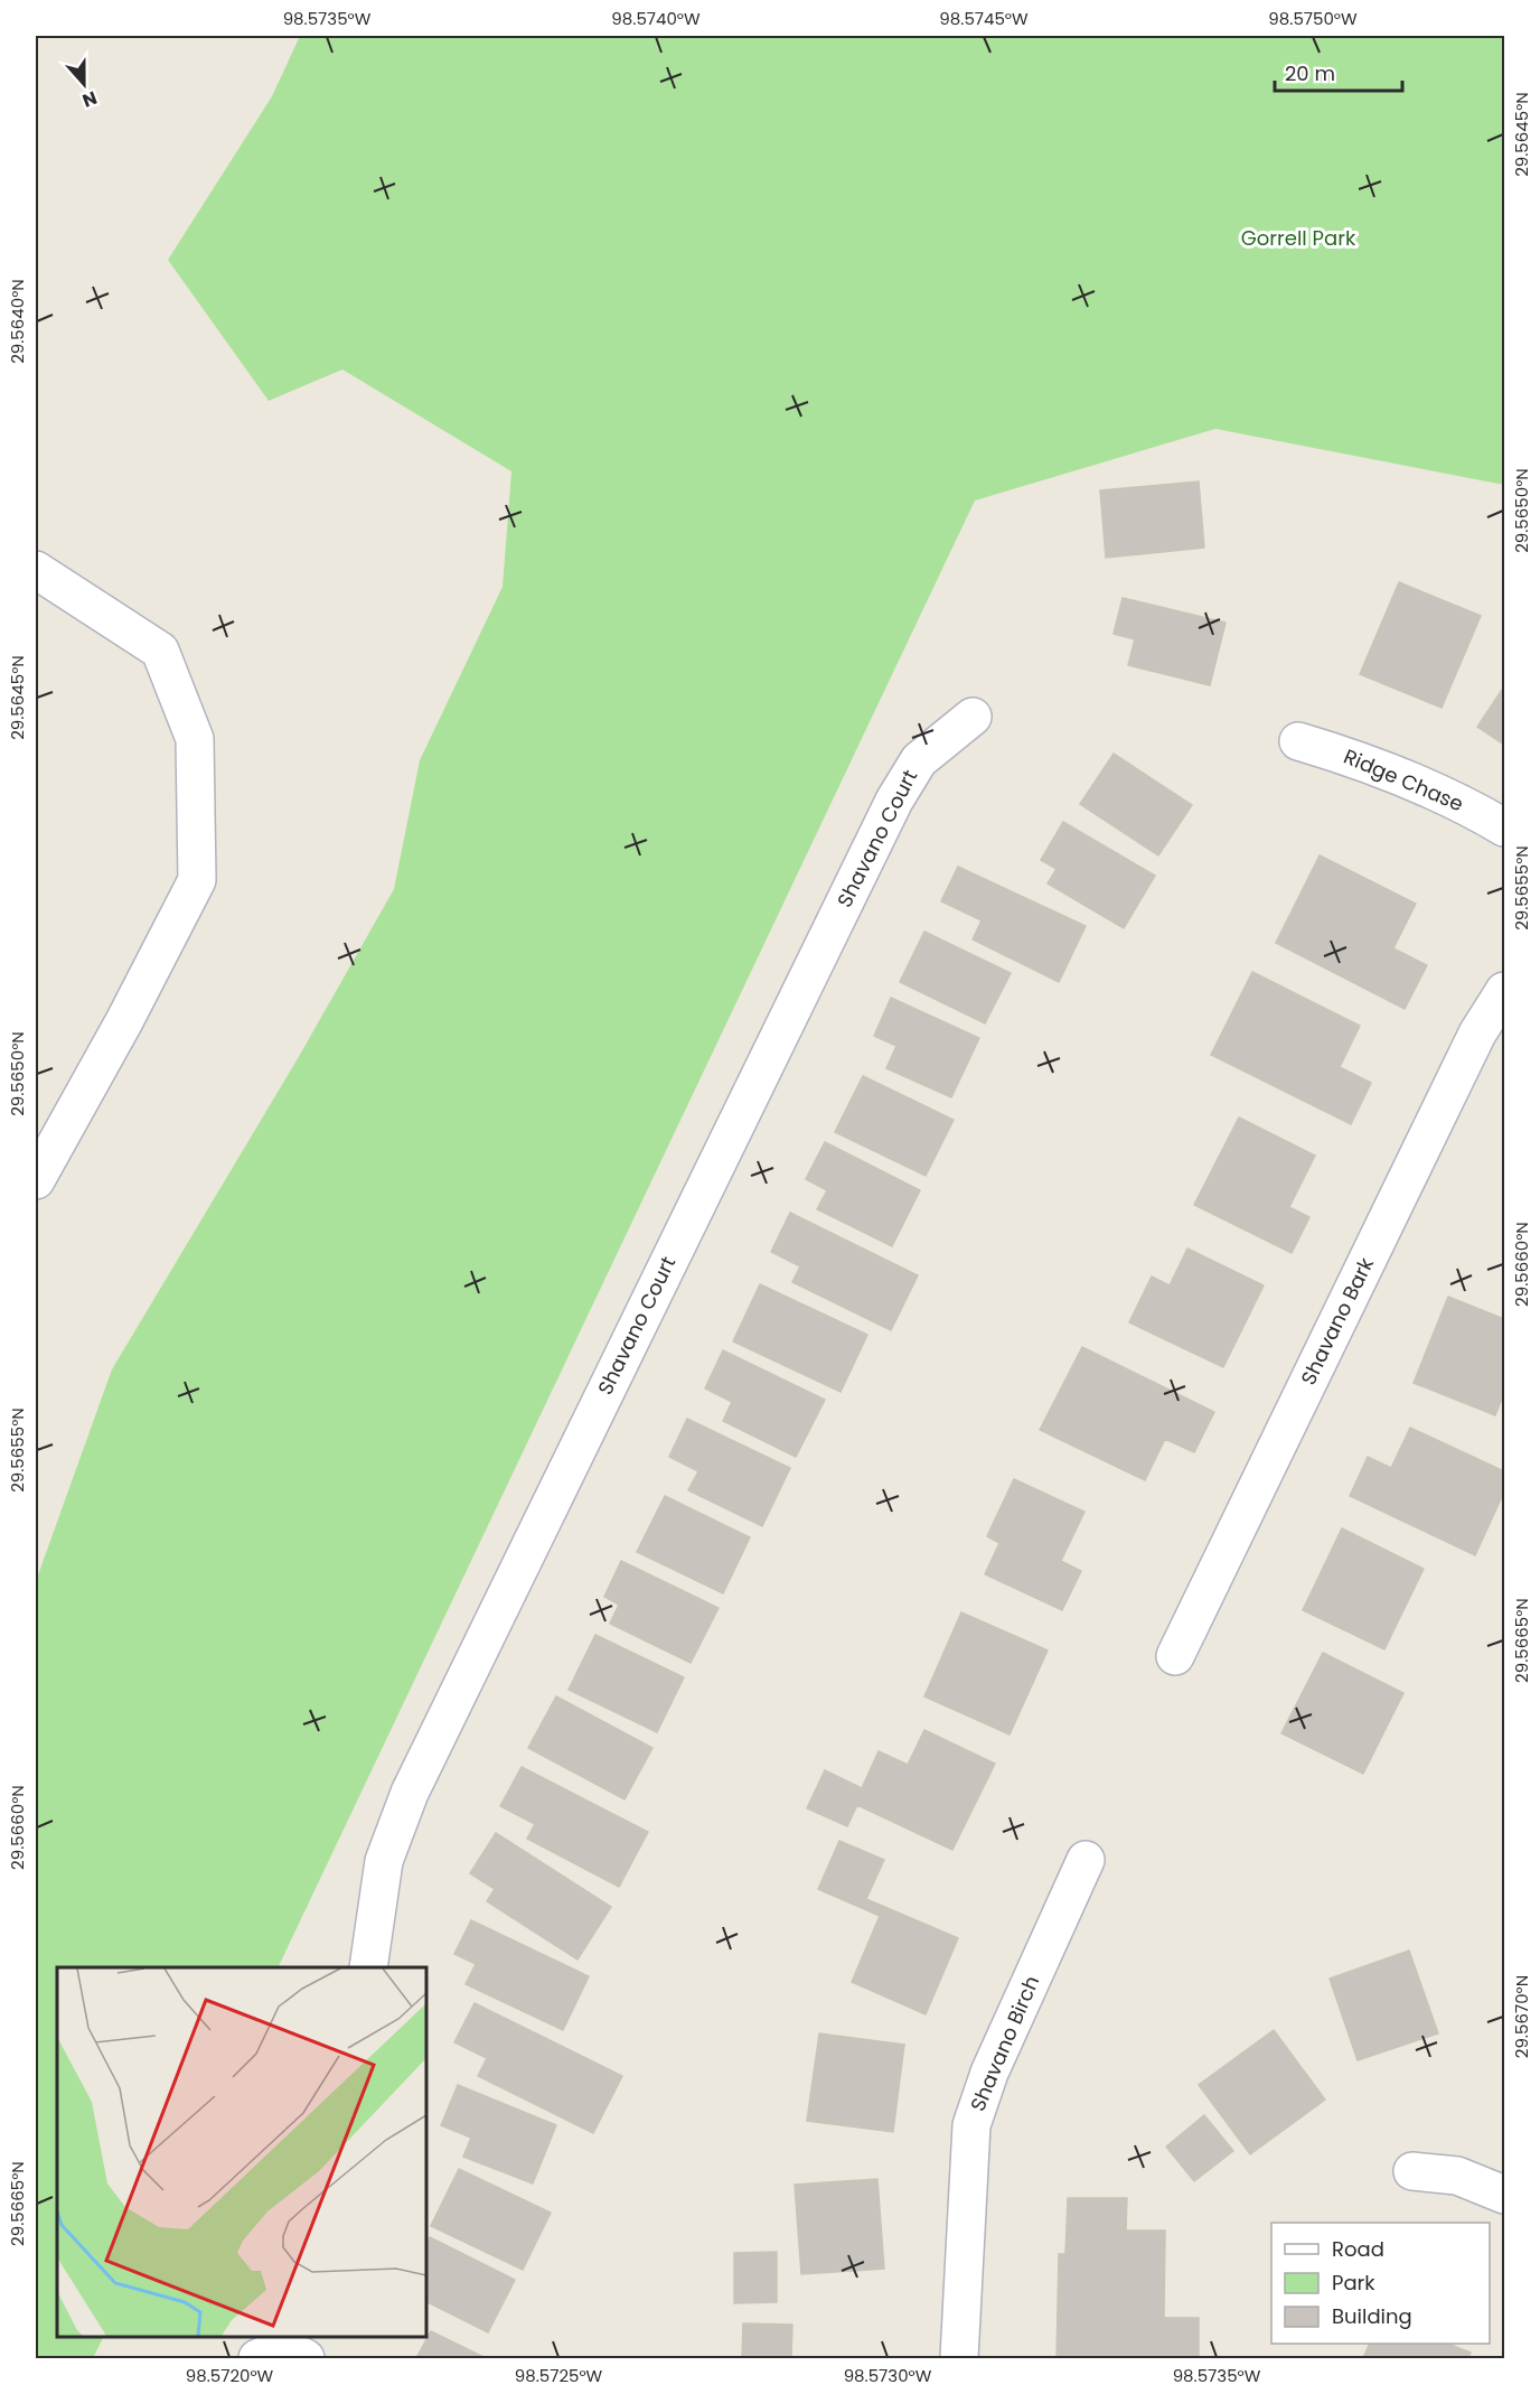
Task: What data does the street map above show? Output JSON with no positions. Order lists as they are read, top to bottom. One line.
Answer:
{"streets":{"street":["Ridge Chase","Shavano Court","Shavano Bark","Shavano Birch"]},"parks":["Gorrell Park"],"legend":["Road","Park","Building"],"scale_bar":"20 m","north":"bottom","coordinates":["98.5735°W","98.5740°W","98.5745°W","98.5750°W","29.5645°N","29.5640°N","29.5650°N","29.5655°N","29.5660°N","29.5665°N","29.5670°N","98.5720°W","98.5725°W","98.5730°W"]}
